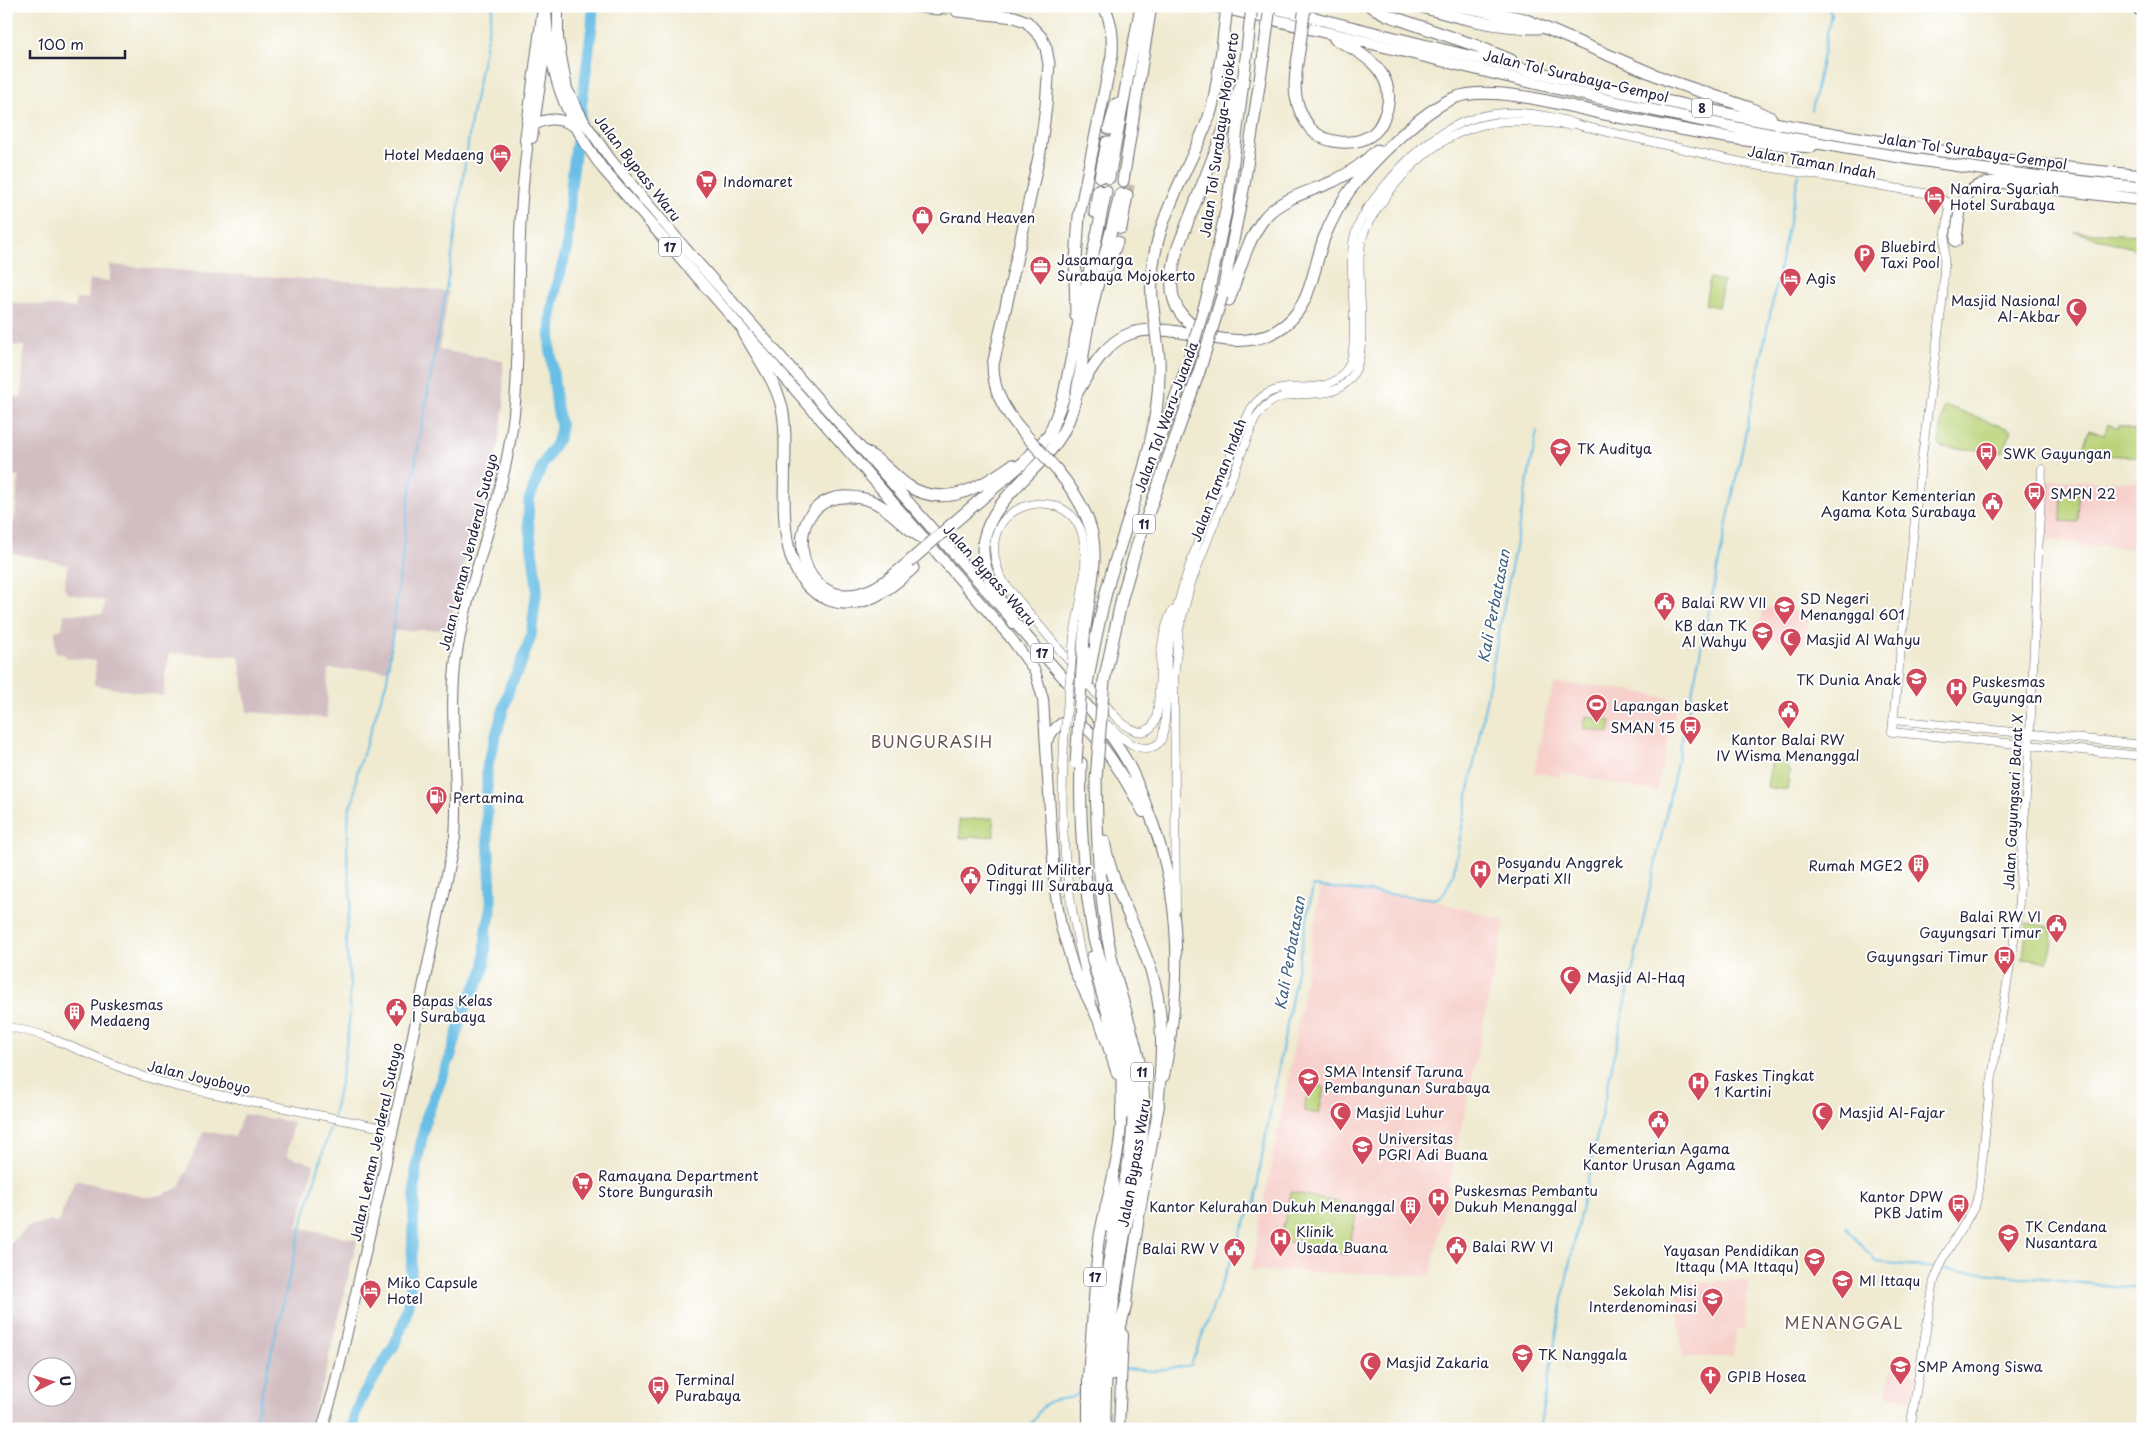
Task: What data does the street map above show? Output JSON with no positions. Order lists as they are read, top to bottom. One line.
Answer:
{"streets":{"highway":["Jalan Tol Surabaya–Gempol","8","Jalan Tol Surabaya–Mojokerto","Jalan Bypass Waru","17","Jalan Tol Waru–Juanda","11","Jalan Letnan Jenderal Sutoyo"],"street":["Jalan Taman Indah","Jalan Gayungsari Barat X","Jalan Joyoboyo"]},"crossings":[["Jalan Tol Surabaya–Gempol","Jalan Tol Waru–Juanda"],["Jalan Tol Surabaya–Mojokerto","11"],["Jalan Taman Indah","Jalan Bypass Waru"],["Jalan Bypass Waru","Jalan Tol Waru–Juanda"],["Jalan Bypass Waru","Jalan Letnan Jenderal Sutoyo"],["Jalan Tol Waru–Juanda","11"],["Jalan Letnan Jenderal Sutoyo","Jalan Joyoboyo"]],"districts":["BUNGURASIH","MENANGGAL"],"water":["Kali Perbatasan"],"places":{"hotel":["Hotel Medaeng","Namira Syariah Hotel Surabaya","Agis","Miko Capsule Hotel"],"supermarket":["Indomaret","Ramayana Department Store Bungurasih"],"shop":["Grand Heaven"],"parking":["Bluebird Taxi Pool"],"office":["Jasamarga Surabaya Mojokerto"],"mosque":["Masjid Nasional Al-Akbar","Masjid Al Wahyu","Masjid Al-Haq","Masjid Luhur","Masjid Al-Fajar","Masjid Zakaria"],"school or university":["TK Auditya","SD Negeri Menanggal 601","KB dan TK Al Wahyu","TK Dunia Anak","SMA Intensif Taruna Pembangunan Surabaya","Universitas PGRI Adi Buana","TK Cendana Nusantara","Yayasan Pendidikan Ittaqu (MA Ittaqu)","MI Ittaqu","Sekolah Misi Interdenominasi","TK Nanggala","SMP Among Siswa"],"bus stop":["SWK Gayungan","SMPN 22","SMAN 15","Gayungsari Timur","Kantor DPW PKB Jatim","Terminal Purabaya"],"public building":["Kantor Kementerian Agama Kota Surabaya","Balai RW VII","Kantor Balai RW IV Wisma Menanggal","Oditurat Militer Tinggi III Surabaya","Balai RW VI Gayungsari Timur","Bapas Kelas I Surabaya","Kementerian Agama Kantor Urusan Agama","Balai RW VI","Balai RW V"],"hospital":["Puskesmas Gayungan","Posyandu Anggrek Merpati XII","Faskes Tingkat 1 Kartini","Puskesmas Pembantu Dukuh Menanggal","Klinik Usada Buana"],"sports":["Lapangan basket"],"fuel station":["Pertamina"],"building":["Rumah MGE2","Puskesmas Medaeng","Kantor Kelurahan Dukuh Menanggal"],"church":["GPIB Hosea"]},"scale_bar":"100 m","north":"right"}
